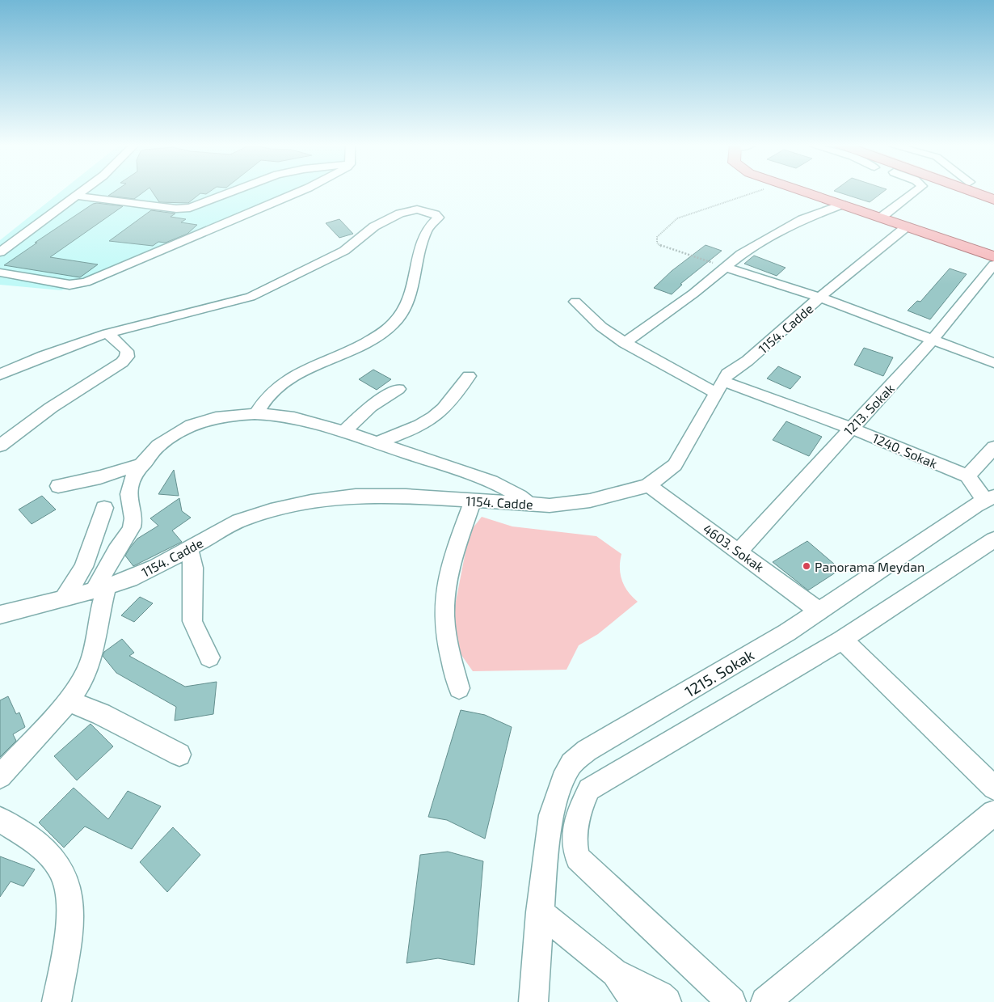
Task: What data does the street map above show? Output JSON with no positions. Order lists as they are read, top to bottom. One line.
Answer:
{"streets":{"street":["1154. Cadde","1213. Sokak","1240. Sokak","4603. Sokak","1215. Sokak"]},"crossings":[["1154. Cadde","1240. Sokak"],["1154. Cadde","4603. Sokak"],["1213. Sokak","1240. Sokak"],["1213. Sokak","4603. Sokak"],["4603. Sokak","1215. Sokak"]],"places":["Panorama Meydan"]}
